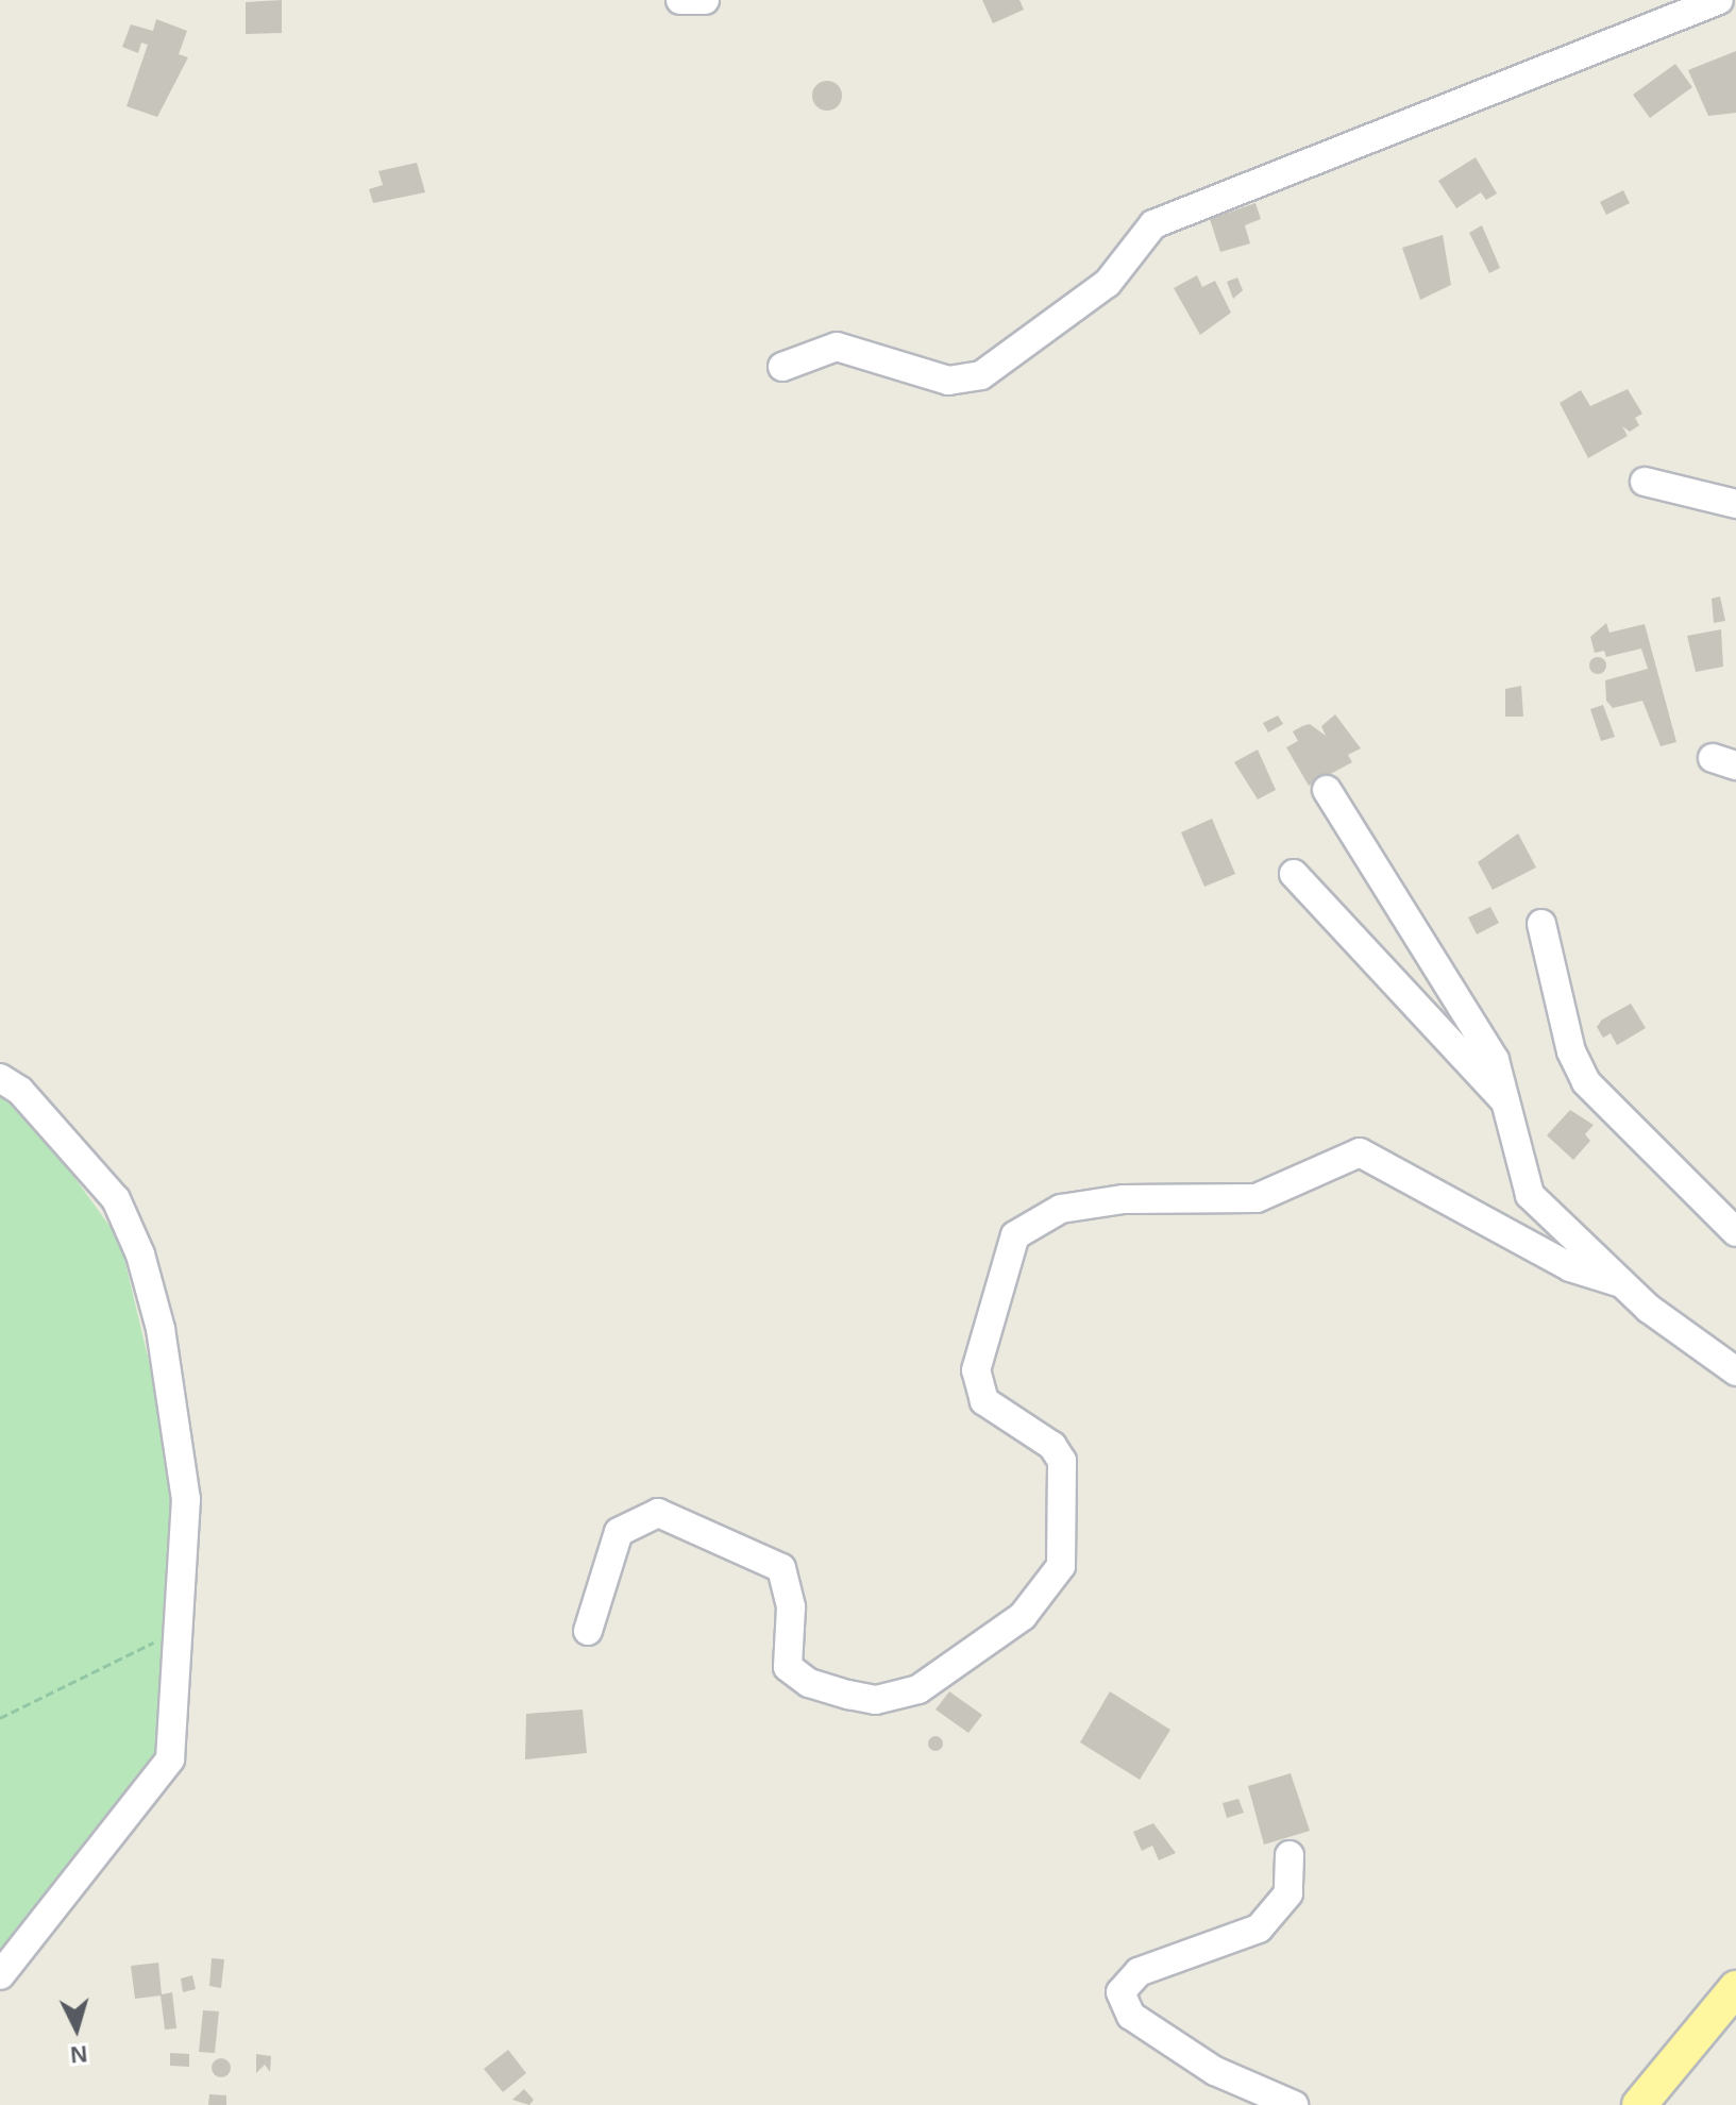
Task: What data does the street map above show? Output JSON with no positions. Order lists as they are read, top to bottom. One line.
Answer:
{"north":"bottom"}
